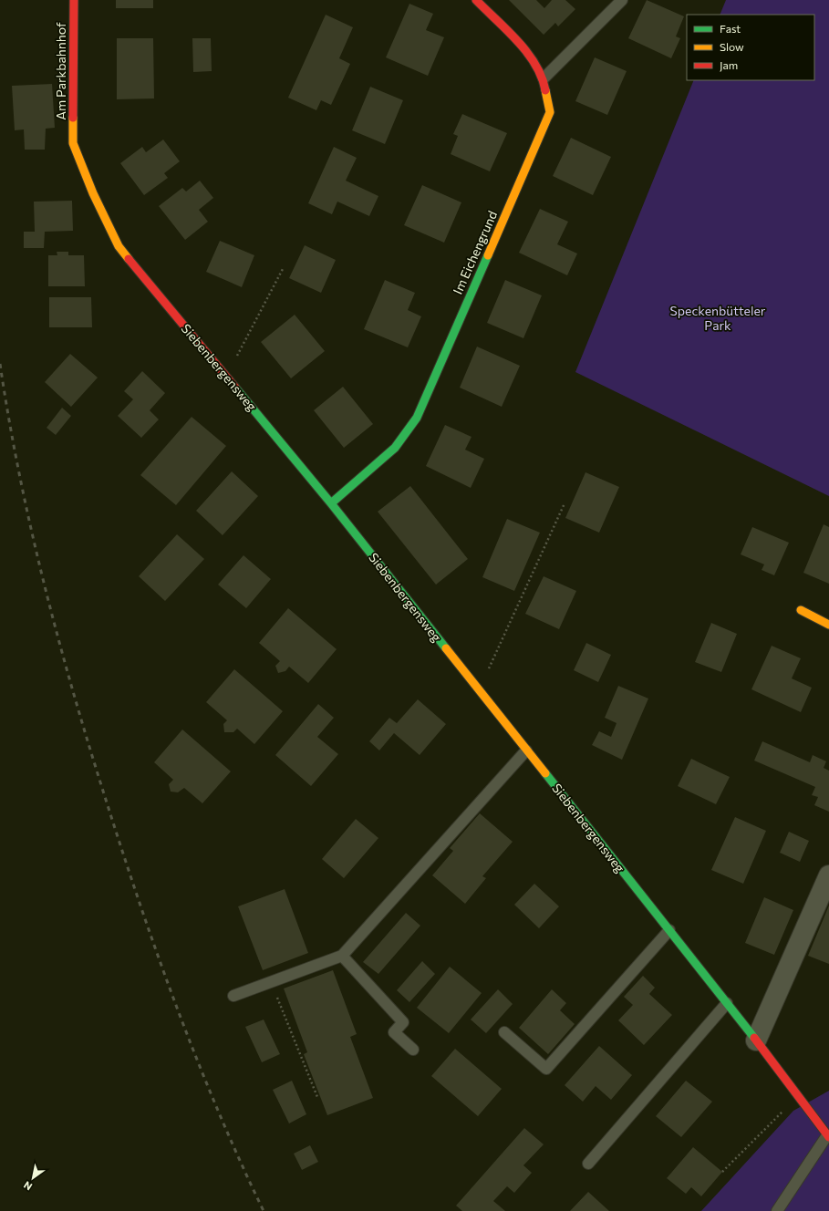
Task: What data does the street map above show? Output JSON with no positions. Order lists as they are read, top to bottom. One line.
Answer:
{"streets":{"street":["Am Parkbahnhof","Im Eichengrund","Siebenbergensweg"]},"crossings":[["Am Parkbahnhof","Siebenbergensweg"],["Im Eichengrund","Siebenbergensweg"]],"parks":["Speckenbütteler Park"],"legend":["Fast","Slow","Jam"],"north":"bottom left"}
